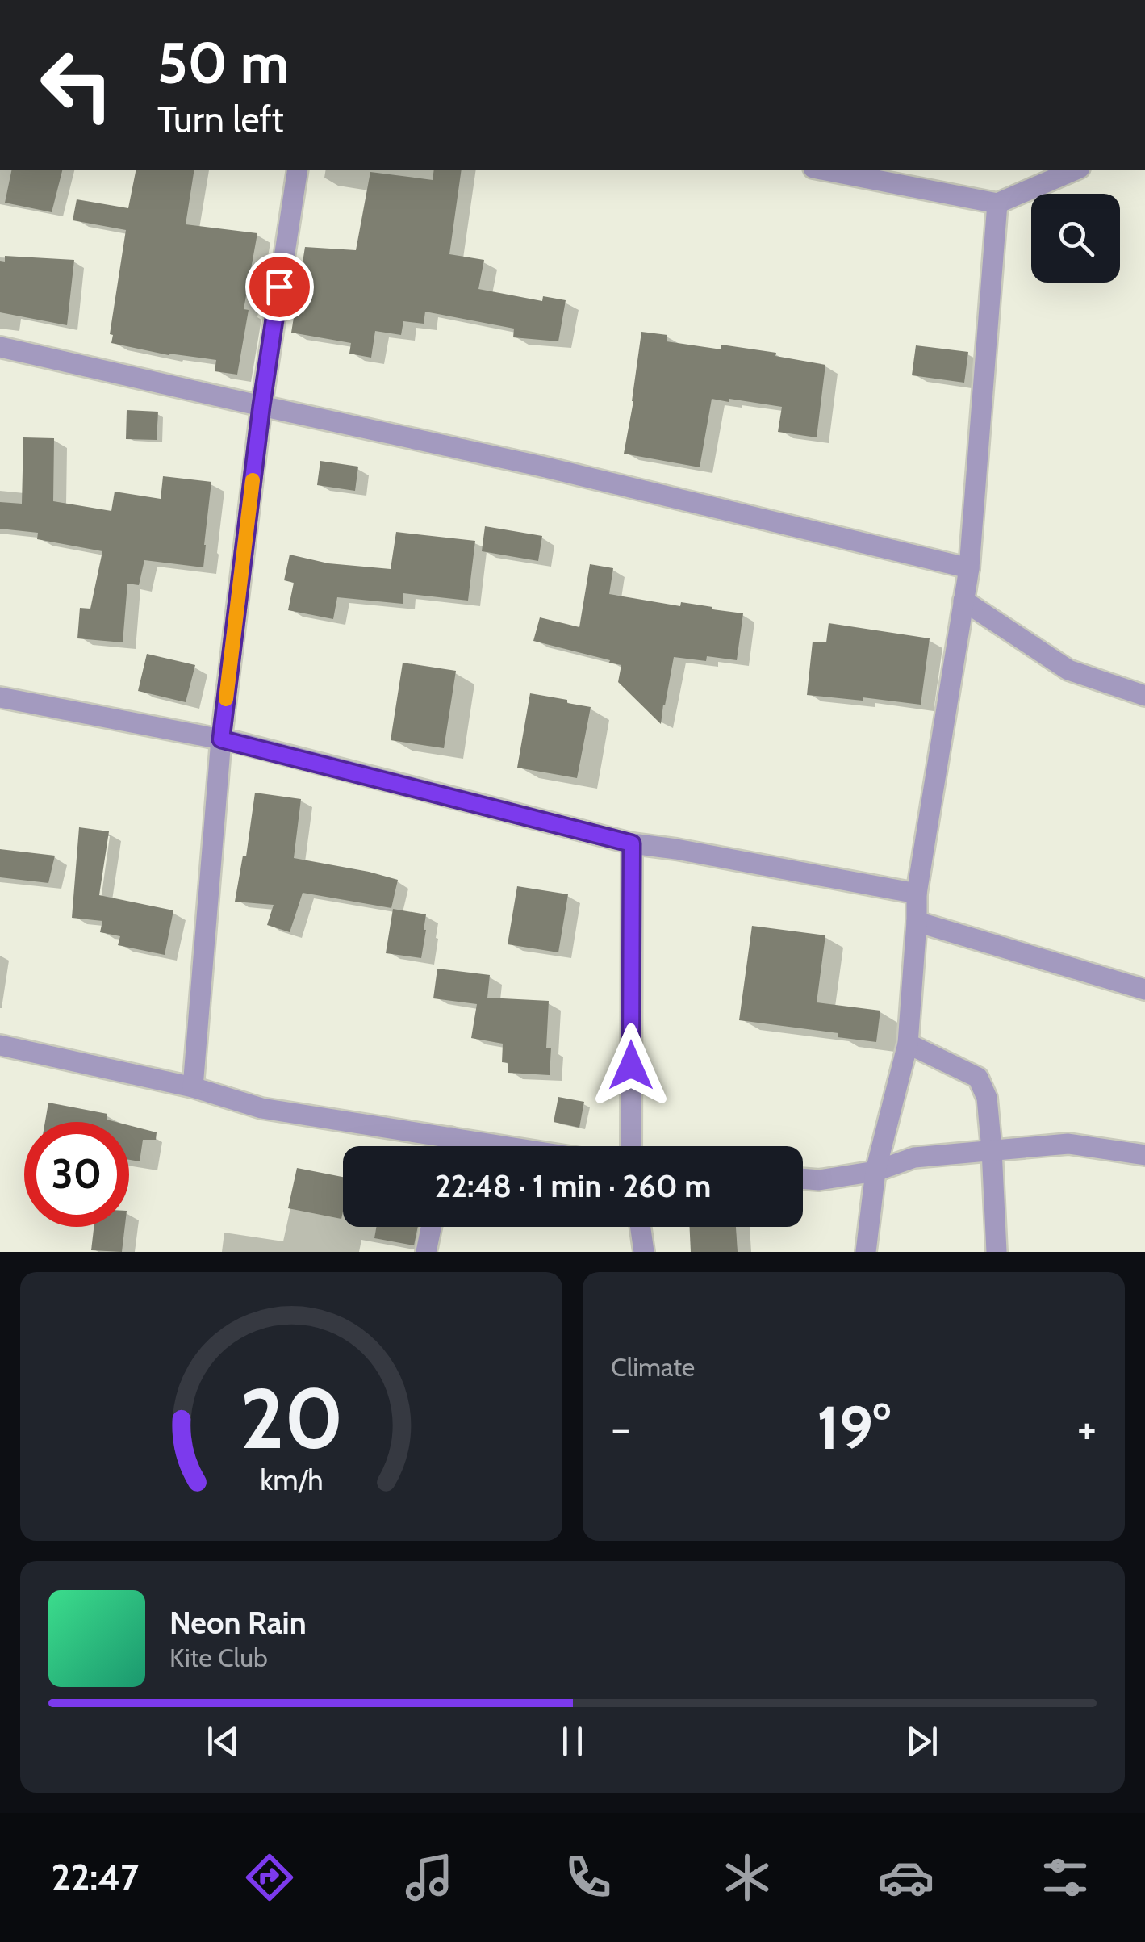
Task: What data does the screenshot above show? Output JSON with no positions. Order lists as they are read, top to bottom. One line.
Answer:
{"page":{"turn":["50 m","Turn left"],"limit":"30","trip":"22:48 · 1 min · 260 m","tile":"Climate","heat":["−","19°","+"],"song":["Neon Rain","Kite Club"],"tabs":"22:47","gauge":["20","km/h"]}}
